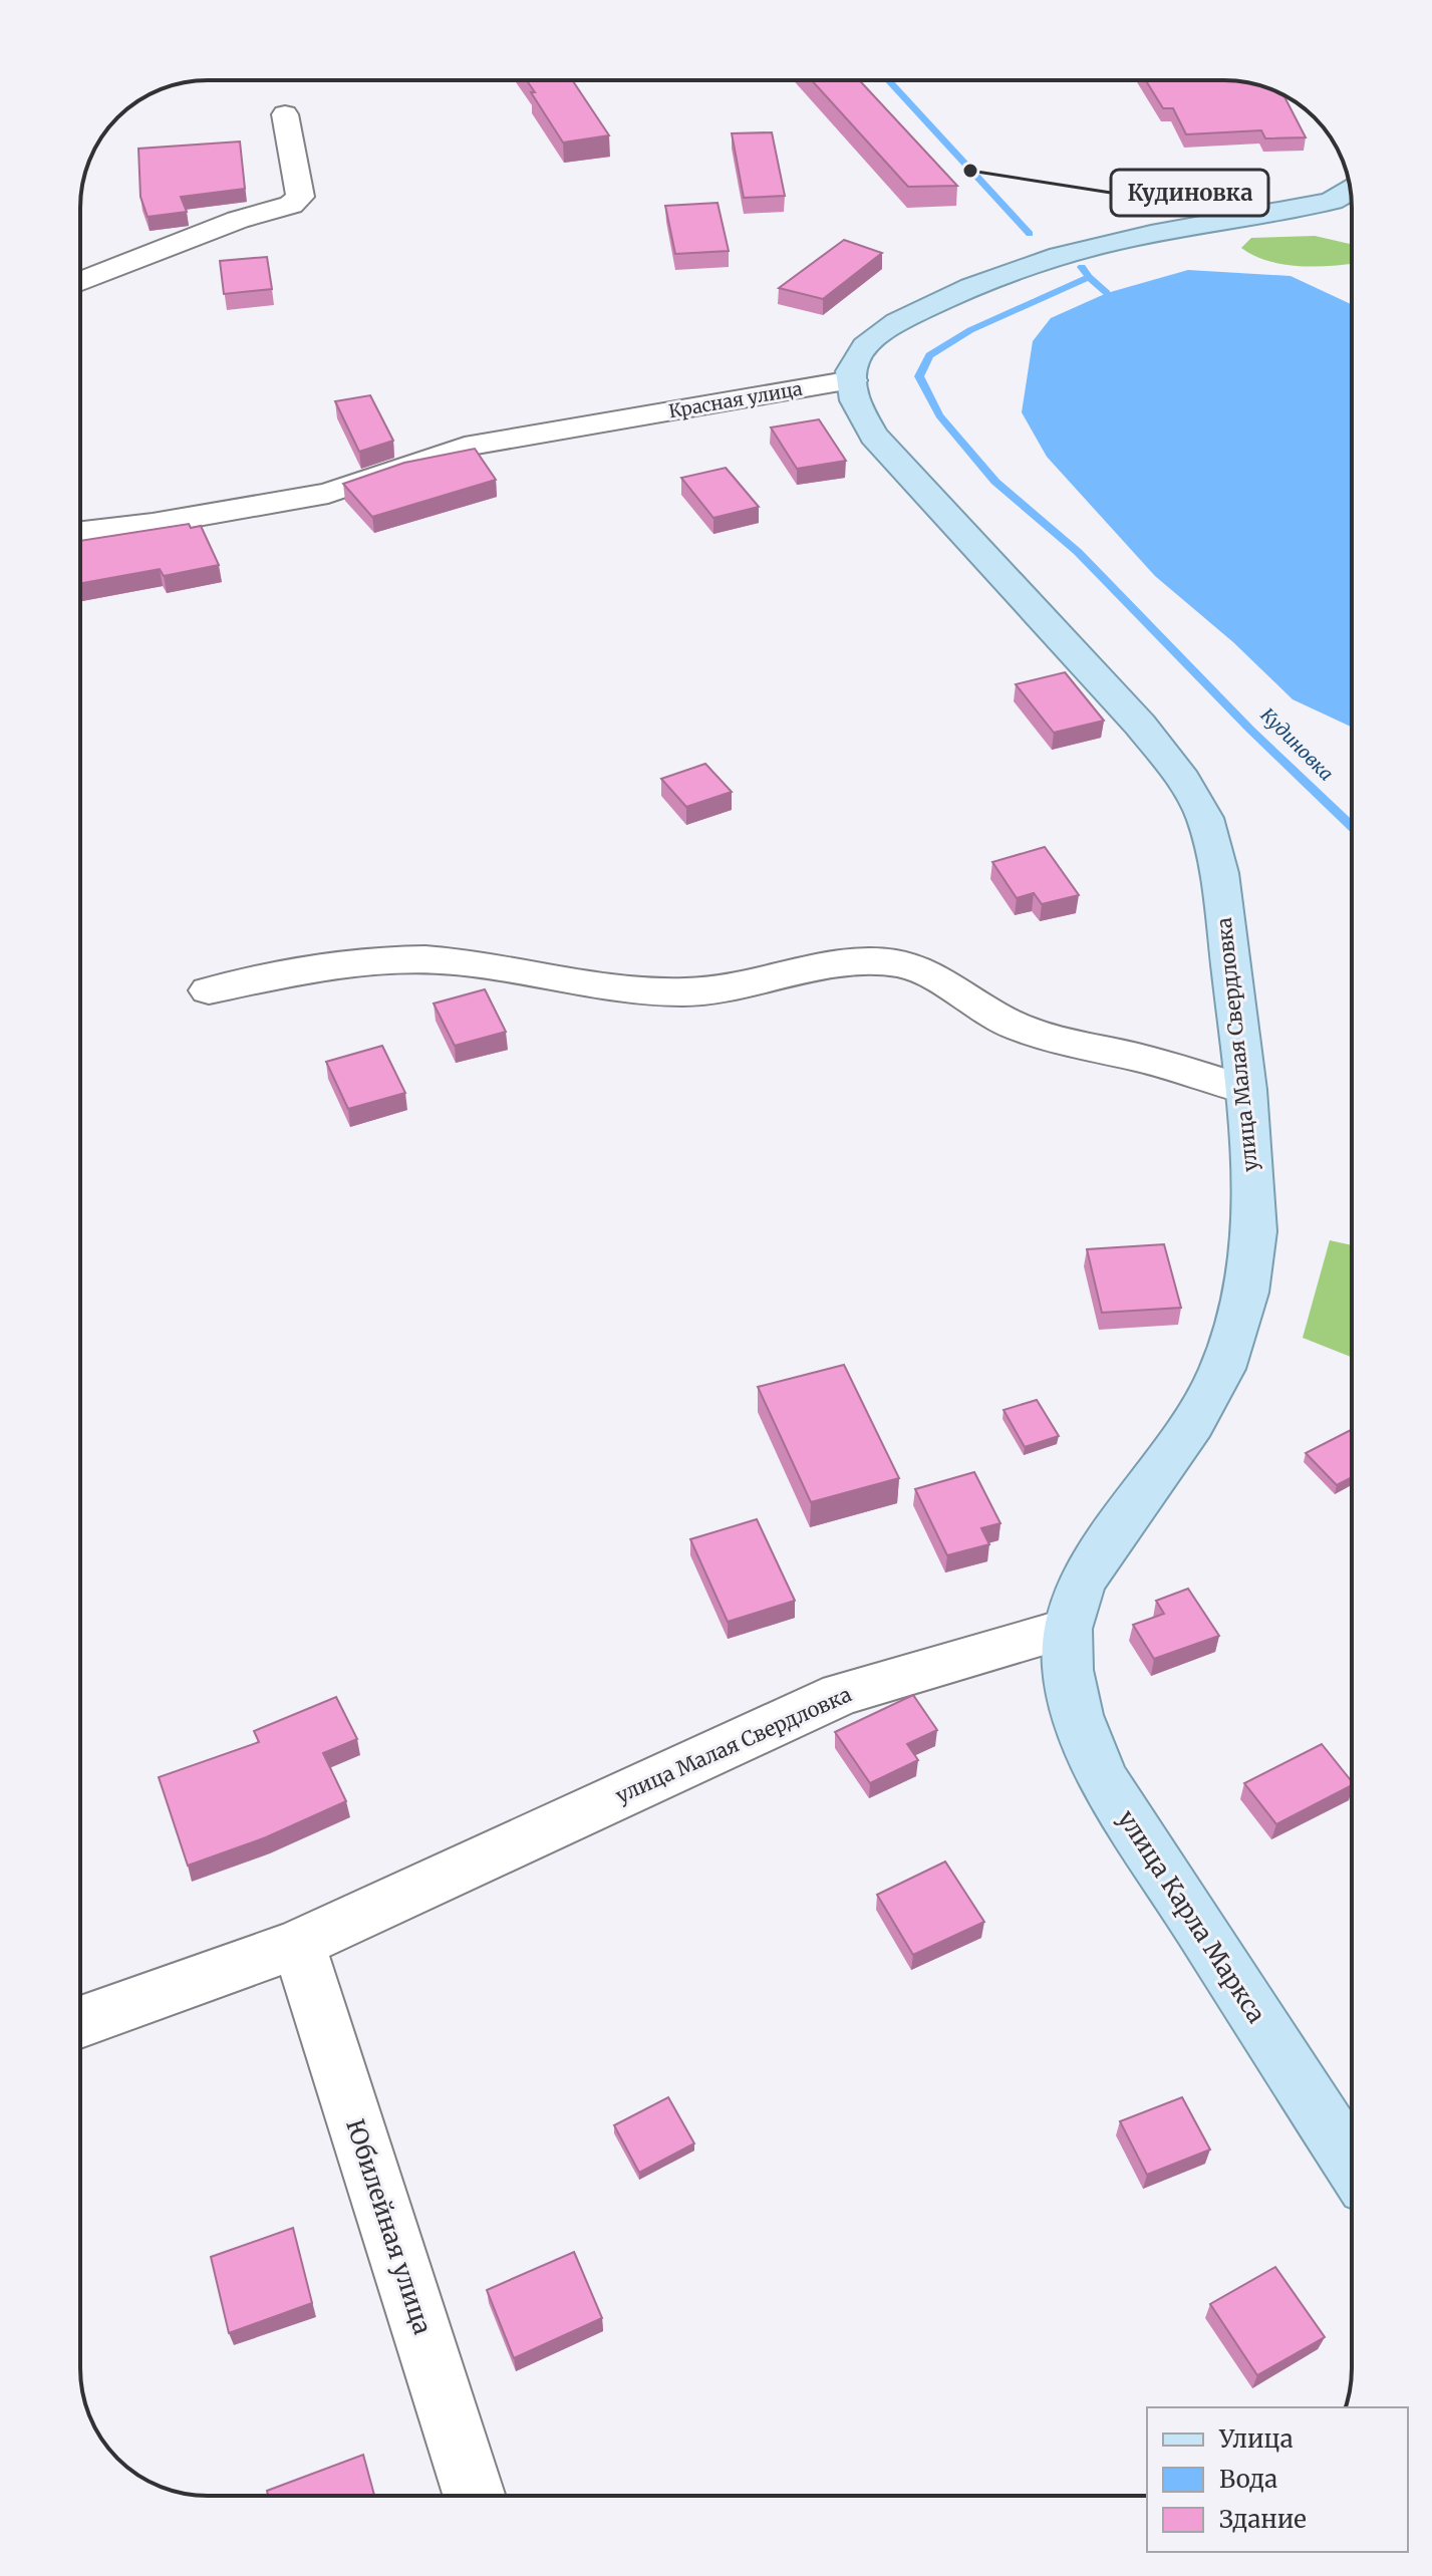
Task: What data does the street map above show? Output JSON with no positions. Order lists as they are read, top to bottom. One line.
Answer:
{"streets":{"main road":["улица Малая Свердловка","улица Карла Маркса"],"street":["Красная улица","Юбилейная улица"]},"crossings":[["Красная улица","улица Малая Свердловка"],["улица Малая Свердловка","улица Карла Маркса"],["улица Малая Свердловка","Юбилейная улица"]],"water":["Кудиновка"],"places":["Кудиновка"],"legend":["Улица","Вода","Здание"]}
